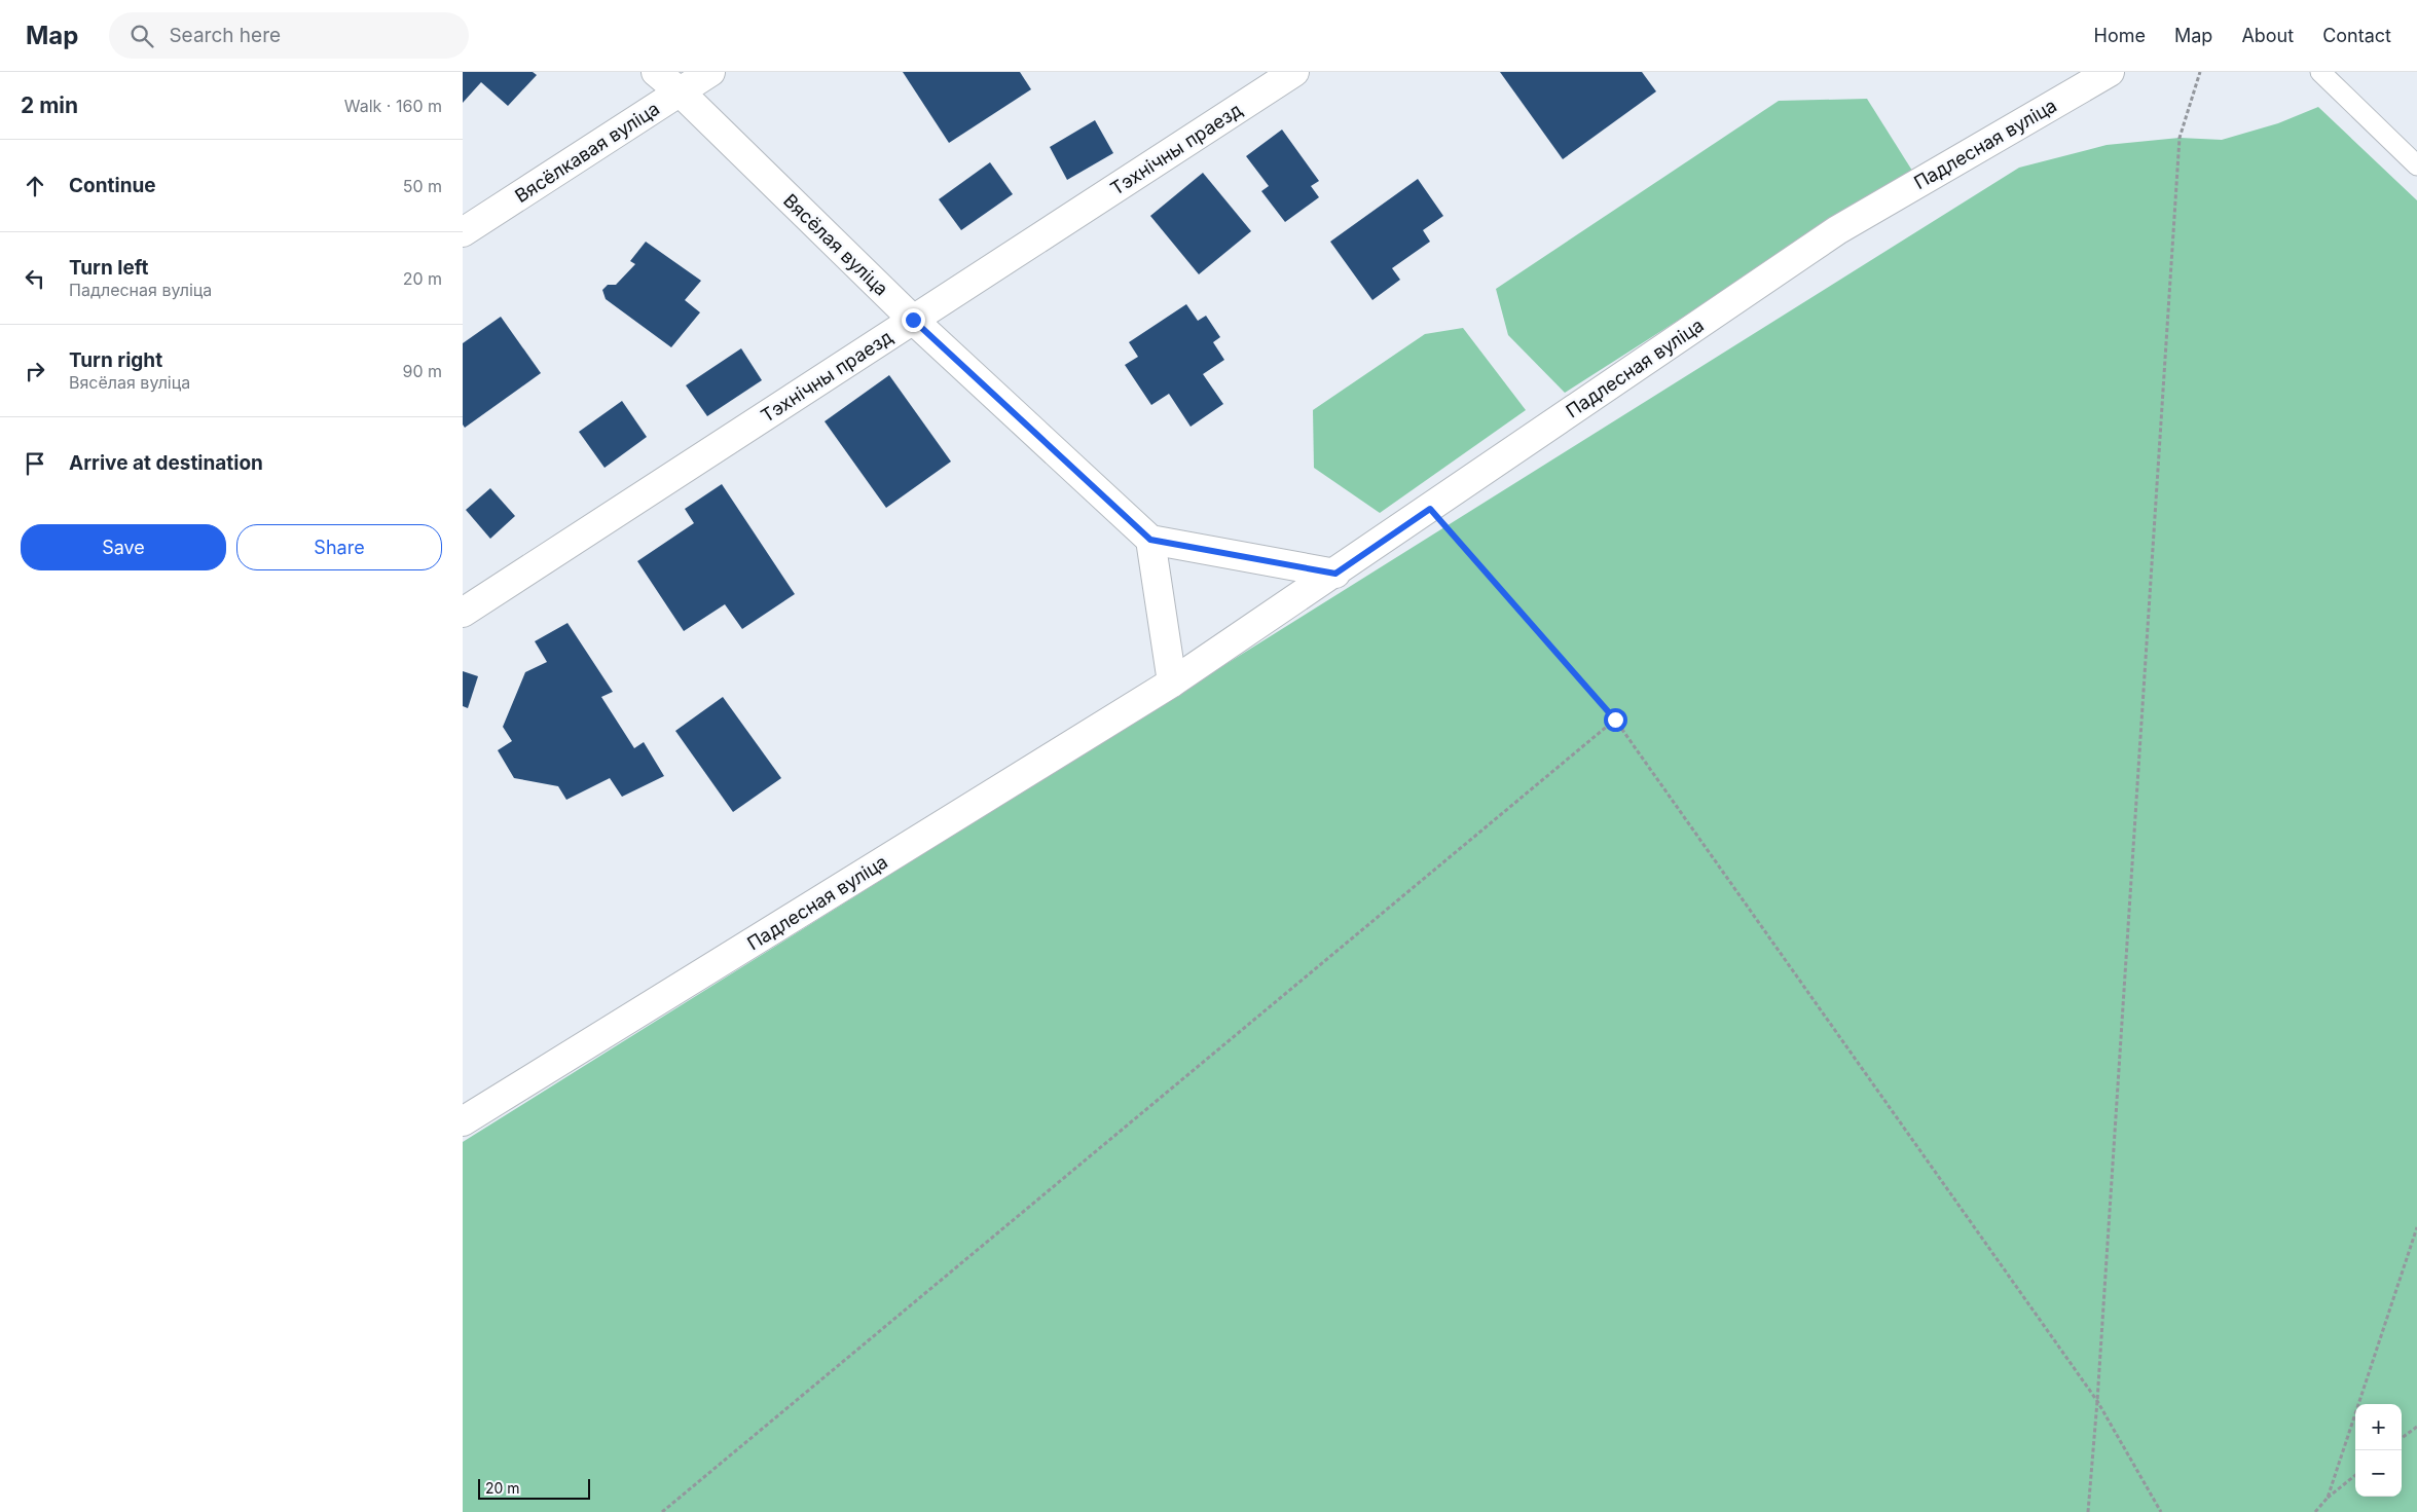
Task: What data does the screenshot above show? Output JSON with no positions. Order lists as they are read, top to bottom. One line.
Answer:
{"streets":{"street":["Падлесная вуліца","Тэхнічны праезд","Вясёлкавая вуліца","Вясёлая вуліца"]},"crossings":[["Тэхнічны праезд","Вясёлая вуліца"],["Вясёлкавая вуліца","Вясёлая вуліца"]],"scale_bar":"20 m","page":{"header":"Map","search":"Search here","nav":["Home","Map","About","Contact"],"heading":["2 min","Walk · 160 m"],"list":[["Continue","50 m"],["Turn left","Падлесная вуліца","20 m"],["Turn right","Вясёлая вуліца","90 m"],"Arrive at destination"],"buttons":["Save","Share"],"map_buttons":["+","−"],"scale":"20 m"}}
